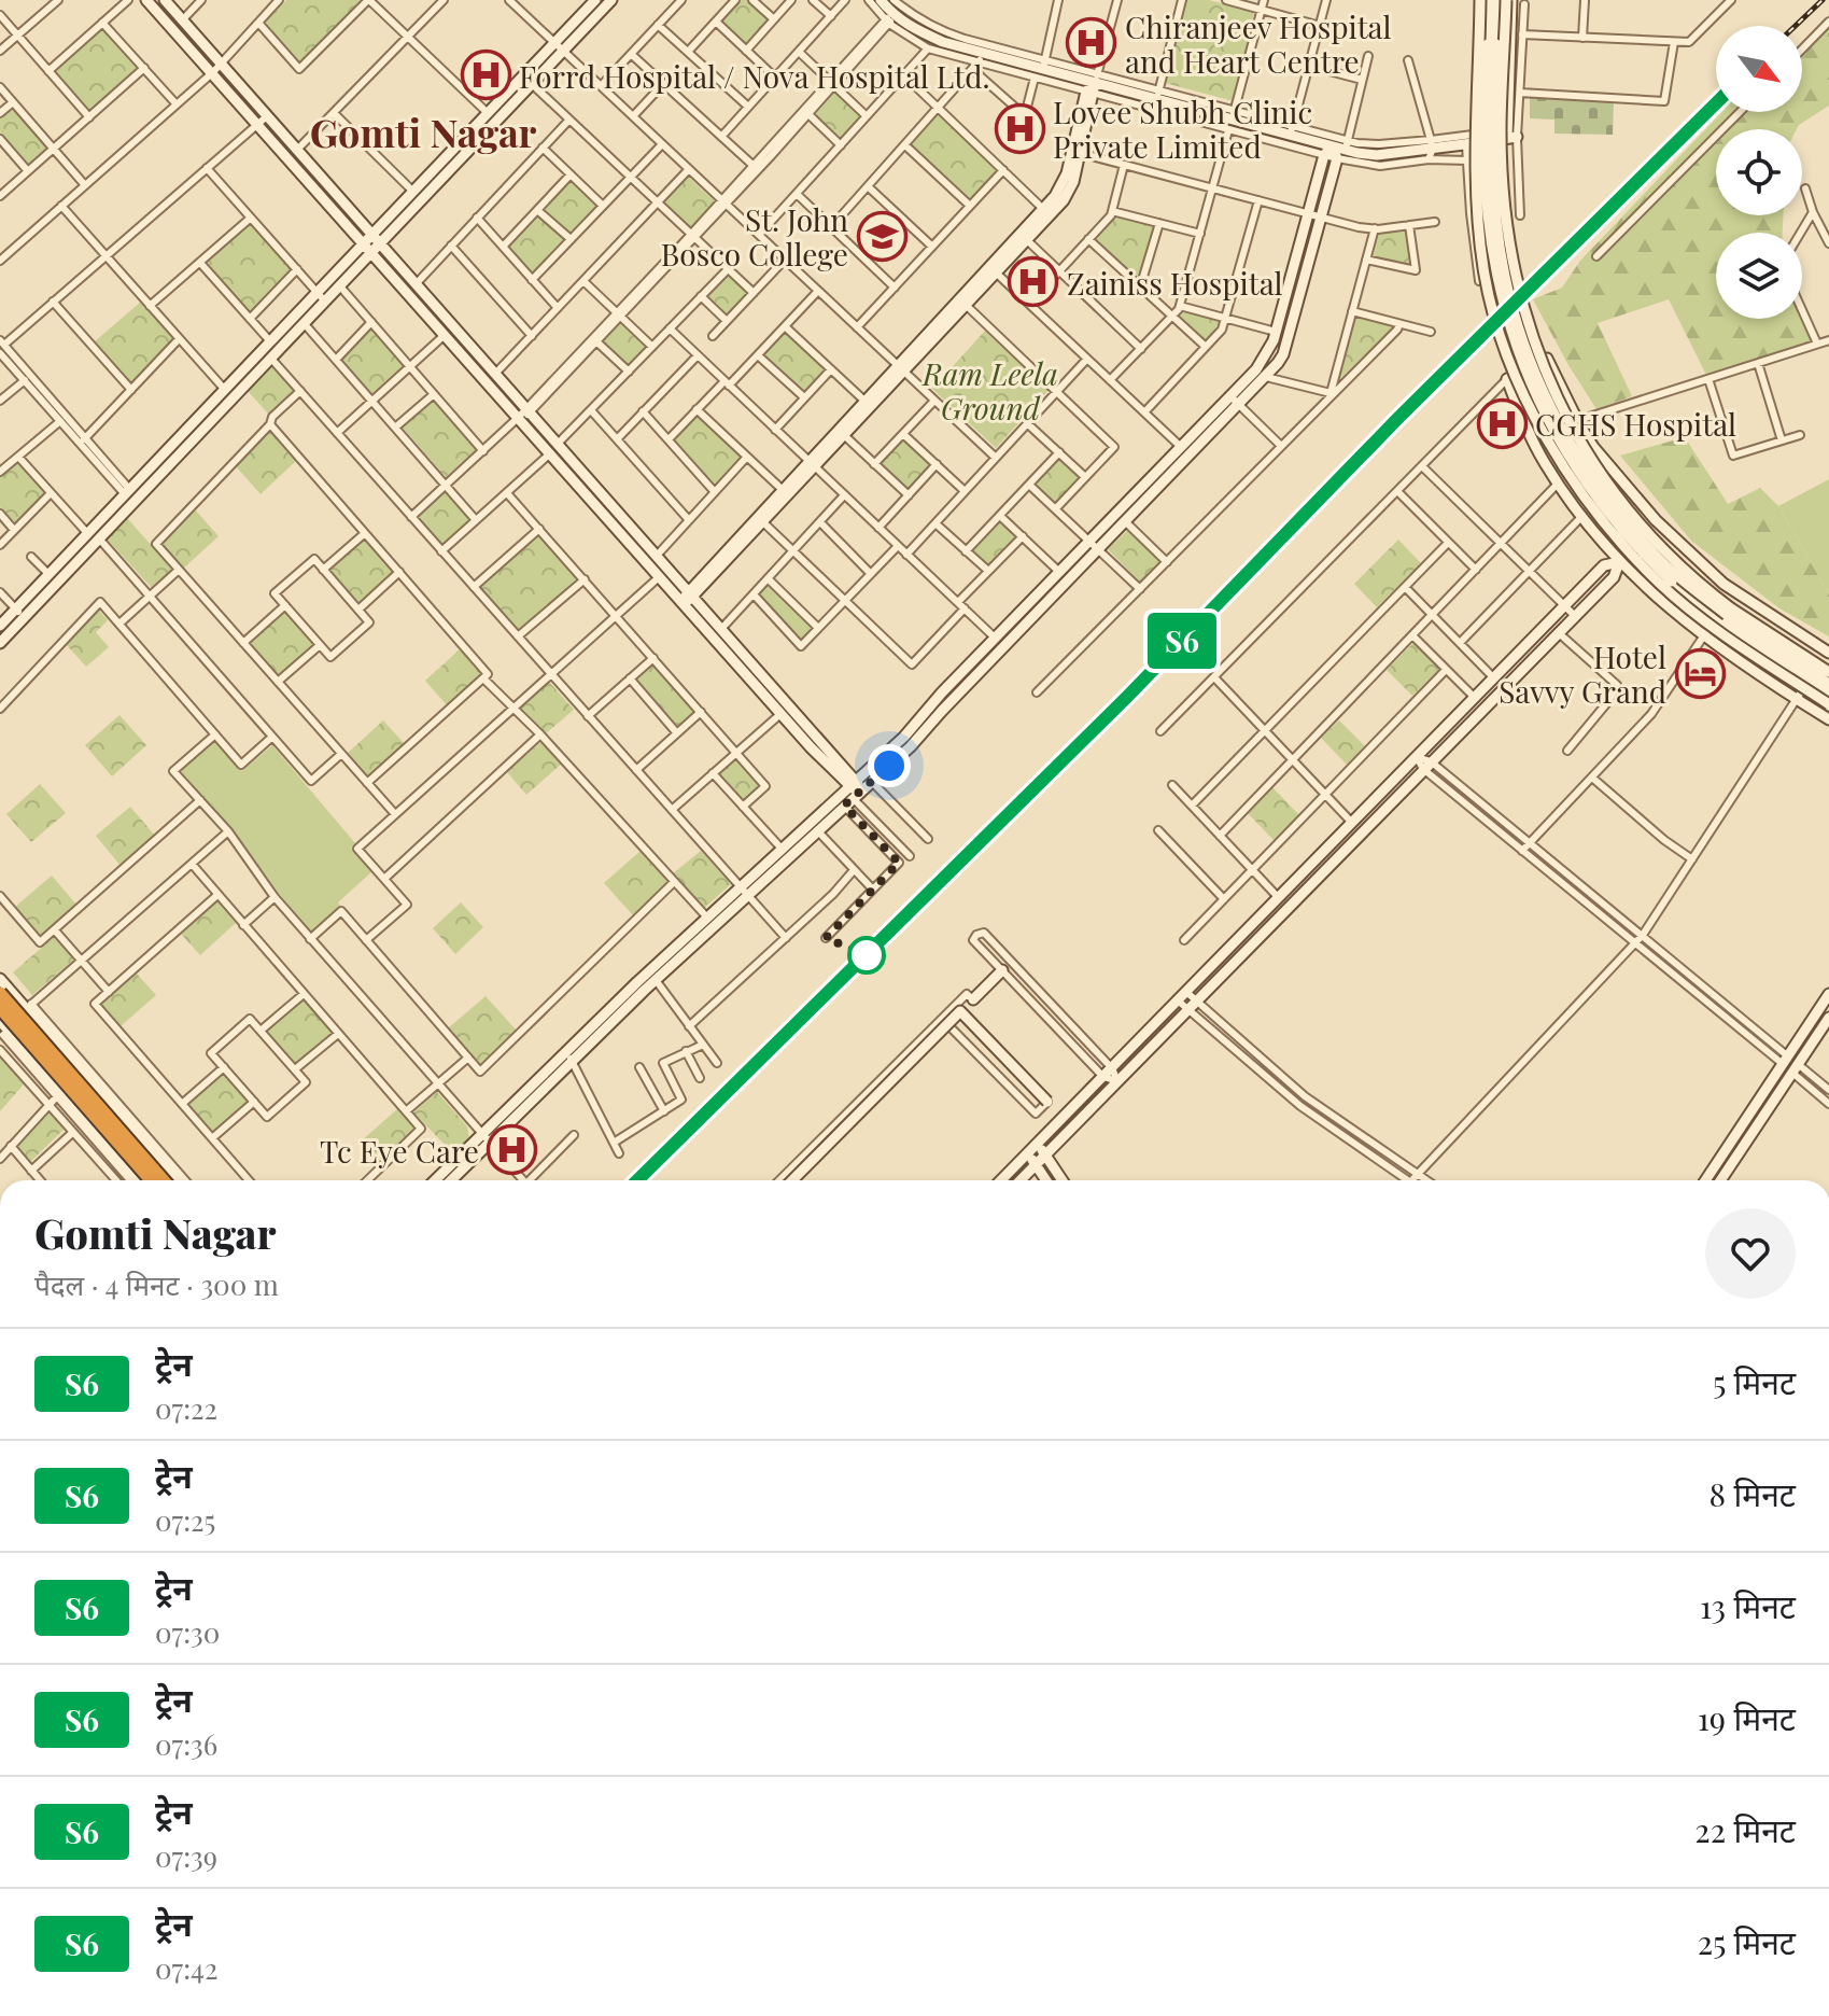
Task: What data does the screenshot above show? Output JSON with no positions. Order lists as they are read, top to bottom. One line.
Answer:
{"districts":["Gomti Nagar"],"parks":["Ram Leela Ground"],"places":{"hospital":["Chiranjeev Hospital and Heart Centre","Forrd Hospital / Nova Hospital Ltd.","Lovee Shubh Clinic Private Limited","Zainiss Hospital","CGHS Hospital","Tc Eye Care"],"school or university":["St. John Bosco College"],"hotel":["Hotel Savvy Grand"]},"north":"bottom right","page":{"on_map":"S6","heading":["Gomti Nagar","पैदल · 4 मिनट · 300 m"],"list":[{"mark":"S6","name":"ट्रेन","note":"07:22","value":"5 मिनट"},{"mark":"S6","name":"ट्रेन","note":"07:25","value":"8 मिनट"},{"mark":"S6","name":"ट्रेन","note":"07:30","value":"13 मिनट"},{"mark":"S6","name":"ट्रेन","note":"07:36","value":"19 मिनट"},{"mark":"S6","name":"ट्रेन","note":"07:39","value":"22 मिनट"},{"mark":"S6","name":"ट्रेन","note":"07:42","value":"25 मिनट"}]}}
